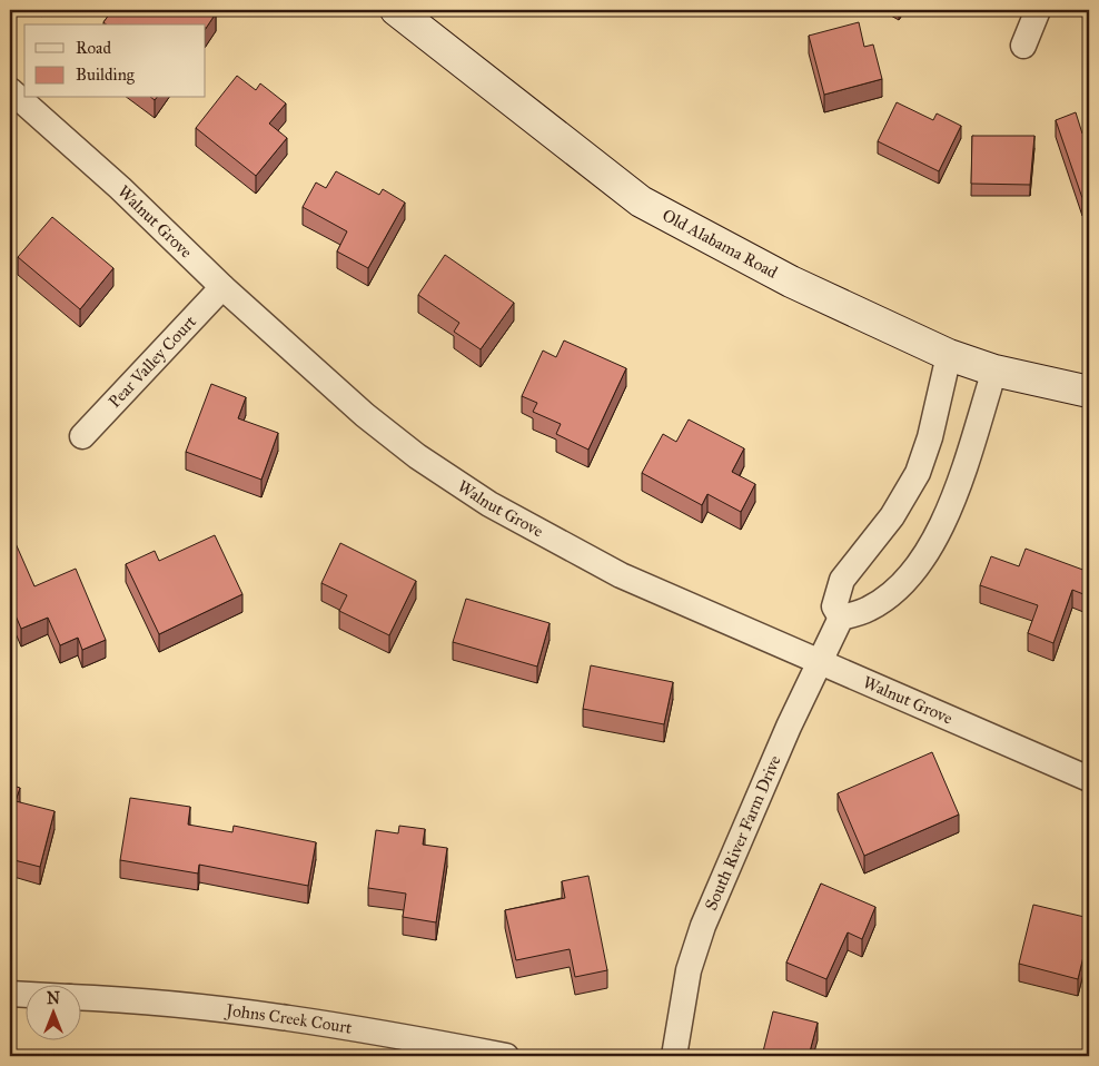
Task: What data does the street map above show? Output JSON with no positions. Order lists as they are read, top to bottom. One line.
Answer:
{"streets":{"main road":["Old Alabama Road"],"street":["Walnut Grove","Pear Valley Court","South River Farm Drive","Johns Creek Court"]},"crossings":[["Walnut Grove","Pear Valley Court"],["Walnut Grove","South River Farm Drive"]],"legend":["Road","Building"],"north":"top"}
